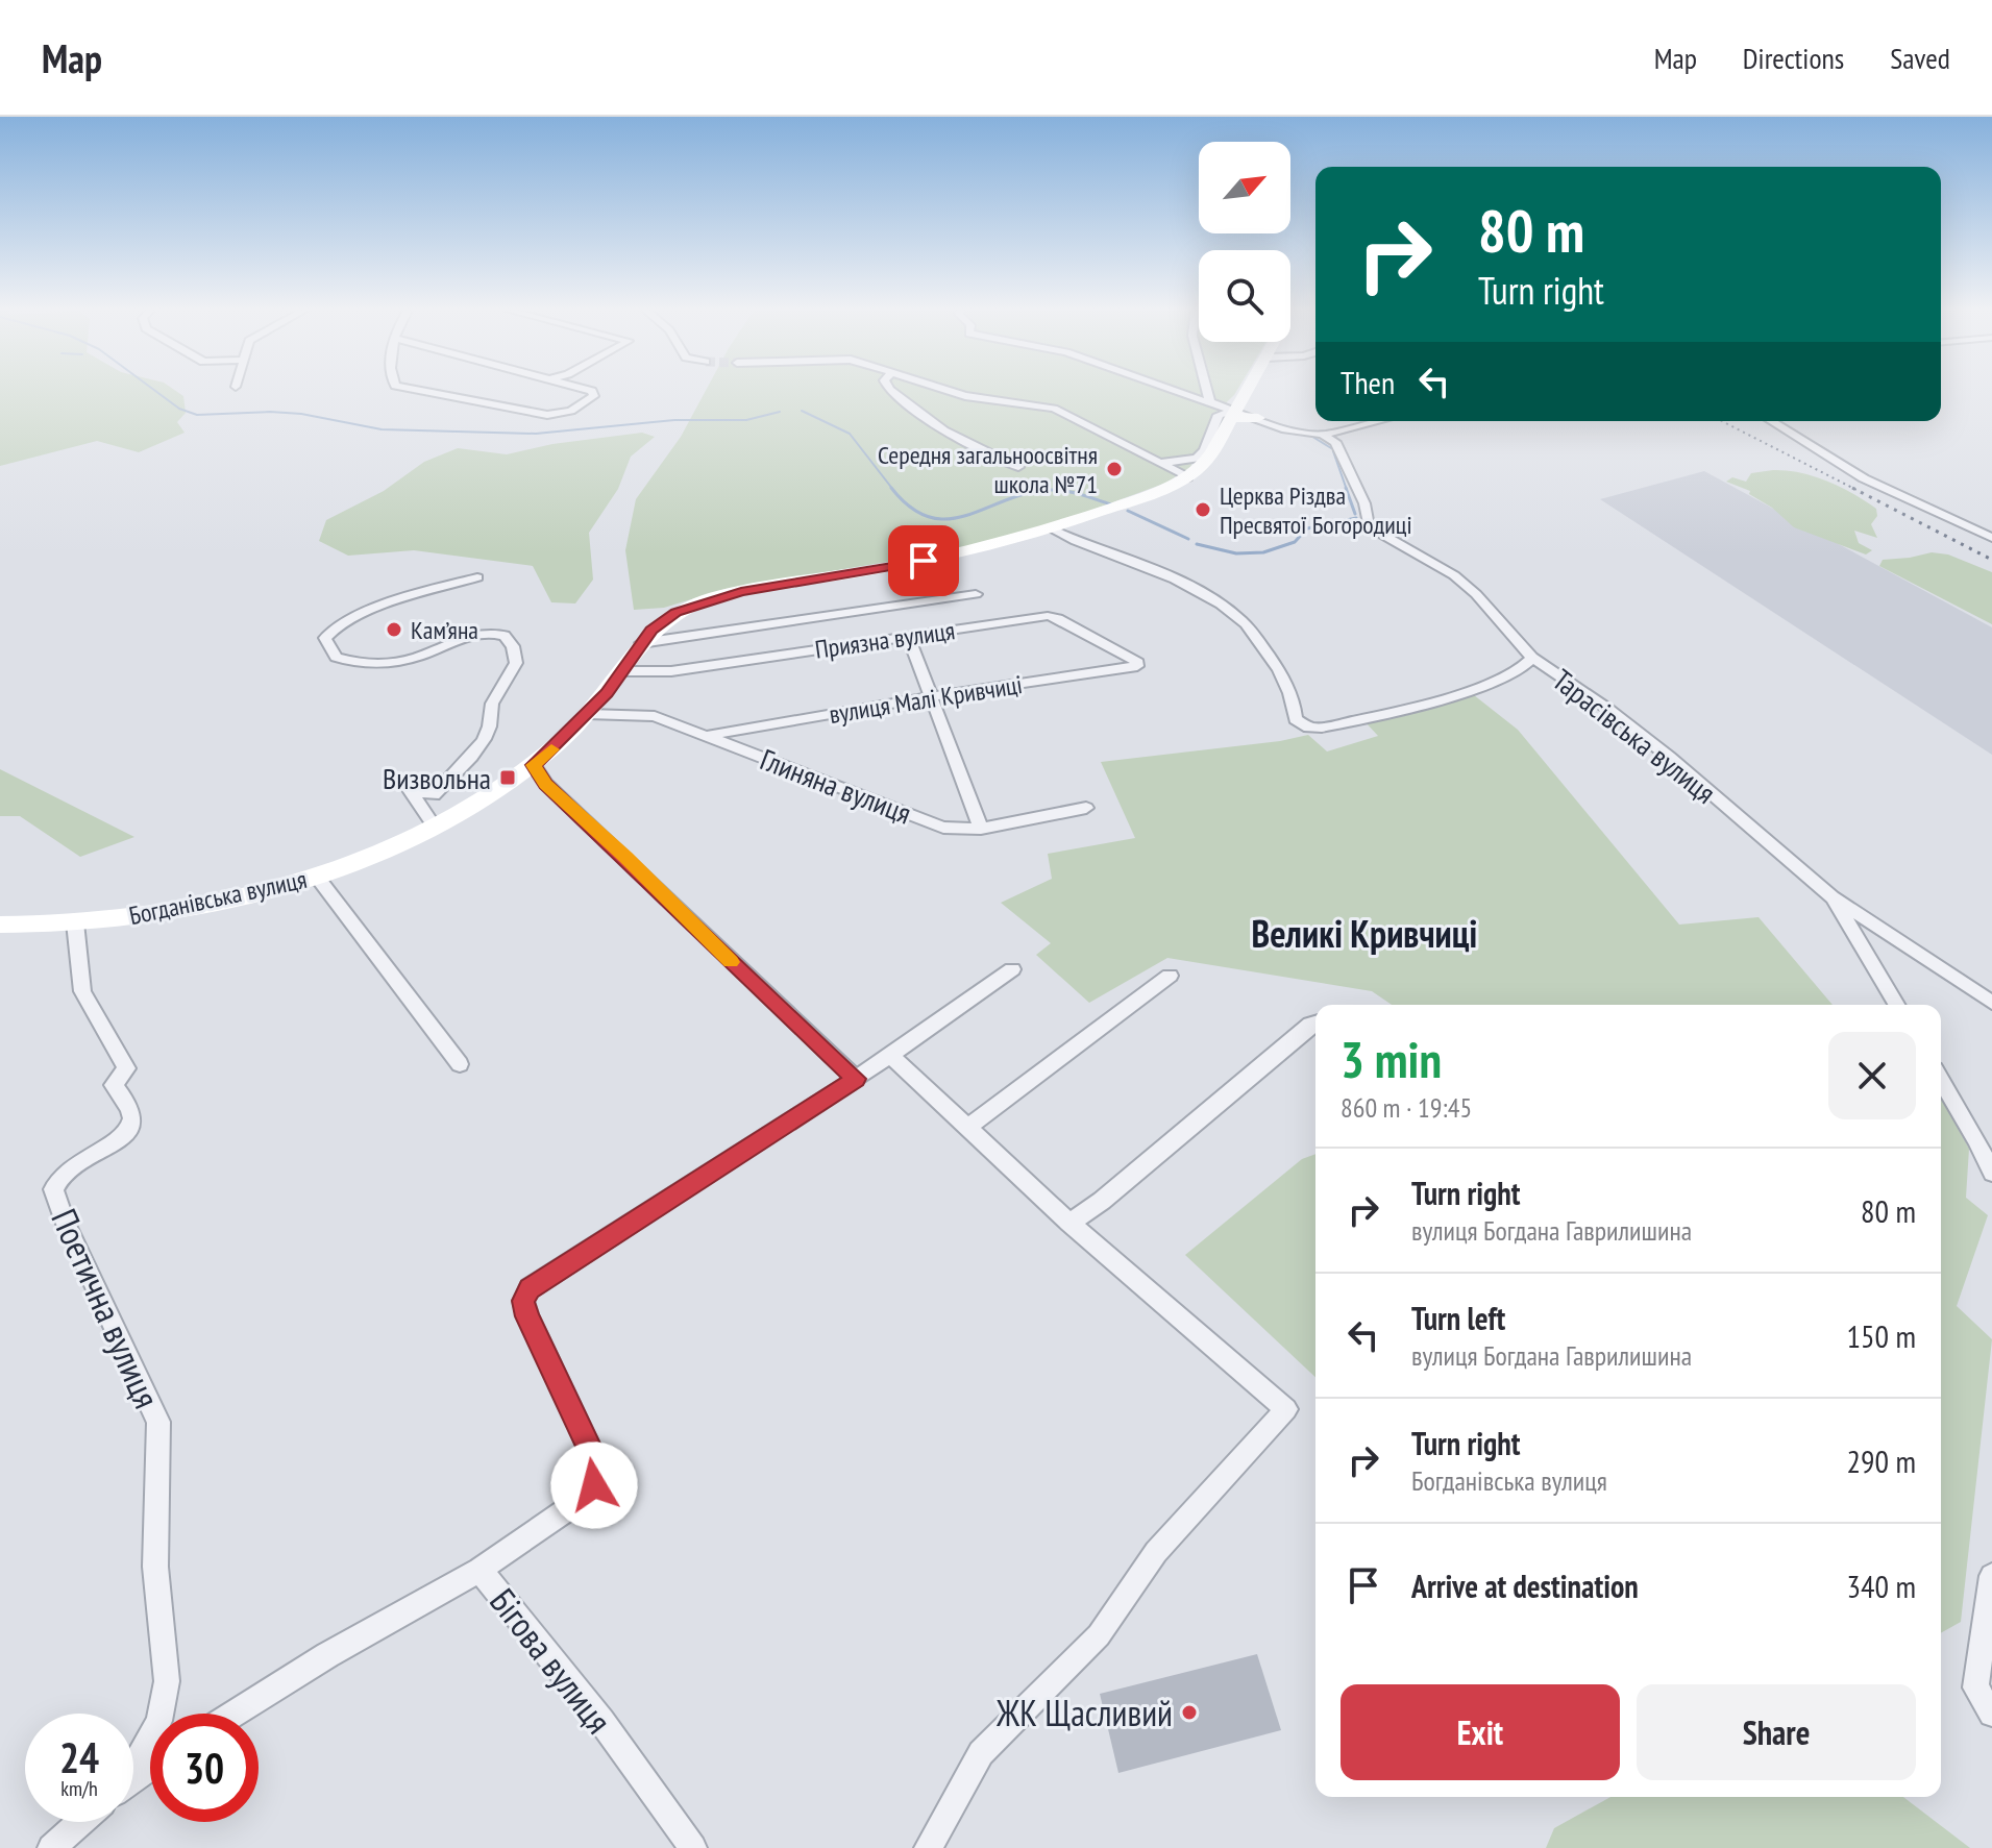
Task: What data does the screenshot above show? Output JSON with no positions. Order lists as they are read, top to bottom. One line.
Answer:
{"streets":{"main road":["Богданівська вулиця"],"street":["Приязна вулиця","вулиця Малі Кривчиці","Тарасівська вулиця","Глиняна вулиця","Поетична вулиця","Бігова вулиця"]},"crossings":[["Приязна вулиця","вулиця Малі Кривчиці"],["Приязна вулиця","Богданівська вулиця"],["вулиця Малі Кривчиці","Глиняна вулиця"],["Глиняна вулиця","Богданівська вулиця"],["Богданівська вулиця","Поетична вулиця"]],"districts":["Великі Кривчиці"],"places":{"other":["Середня загальноосвітня школа №71","Церква Різдва Пресвятої Богородиці","Кам’яна","ЖК Щасливий"],"transit":["Визвольна"]},"north":"top right","page":{"header":"Map","nav":["Map","Directions","Saved"],"turn":["80 m","Turn right"],"then":"Then","heading":["3 min","860 m · 19:45"],"list":[{"name":"Turn right","note":"вулиця Богдана Гаврилишина","value":"80 m"},{"name":"Turn left","note":"вулиця Богдана Гаврилишина","value":"150 m"},{"name":"Turn right","note":"Богданівська вулиця","value":"290 m"},{"name":"Arrive at destination","value":"340 m"}],"buttons":["Exit","Share"],"speed":"24 km/h","limit":"30"}}
